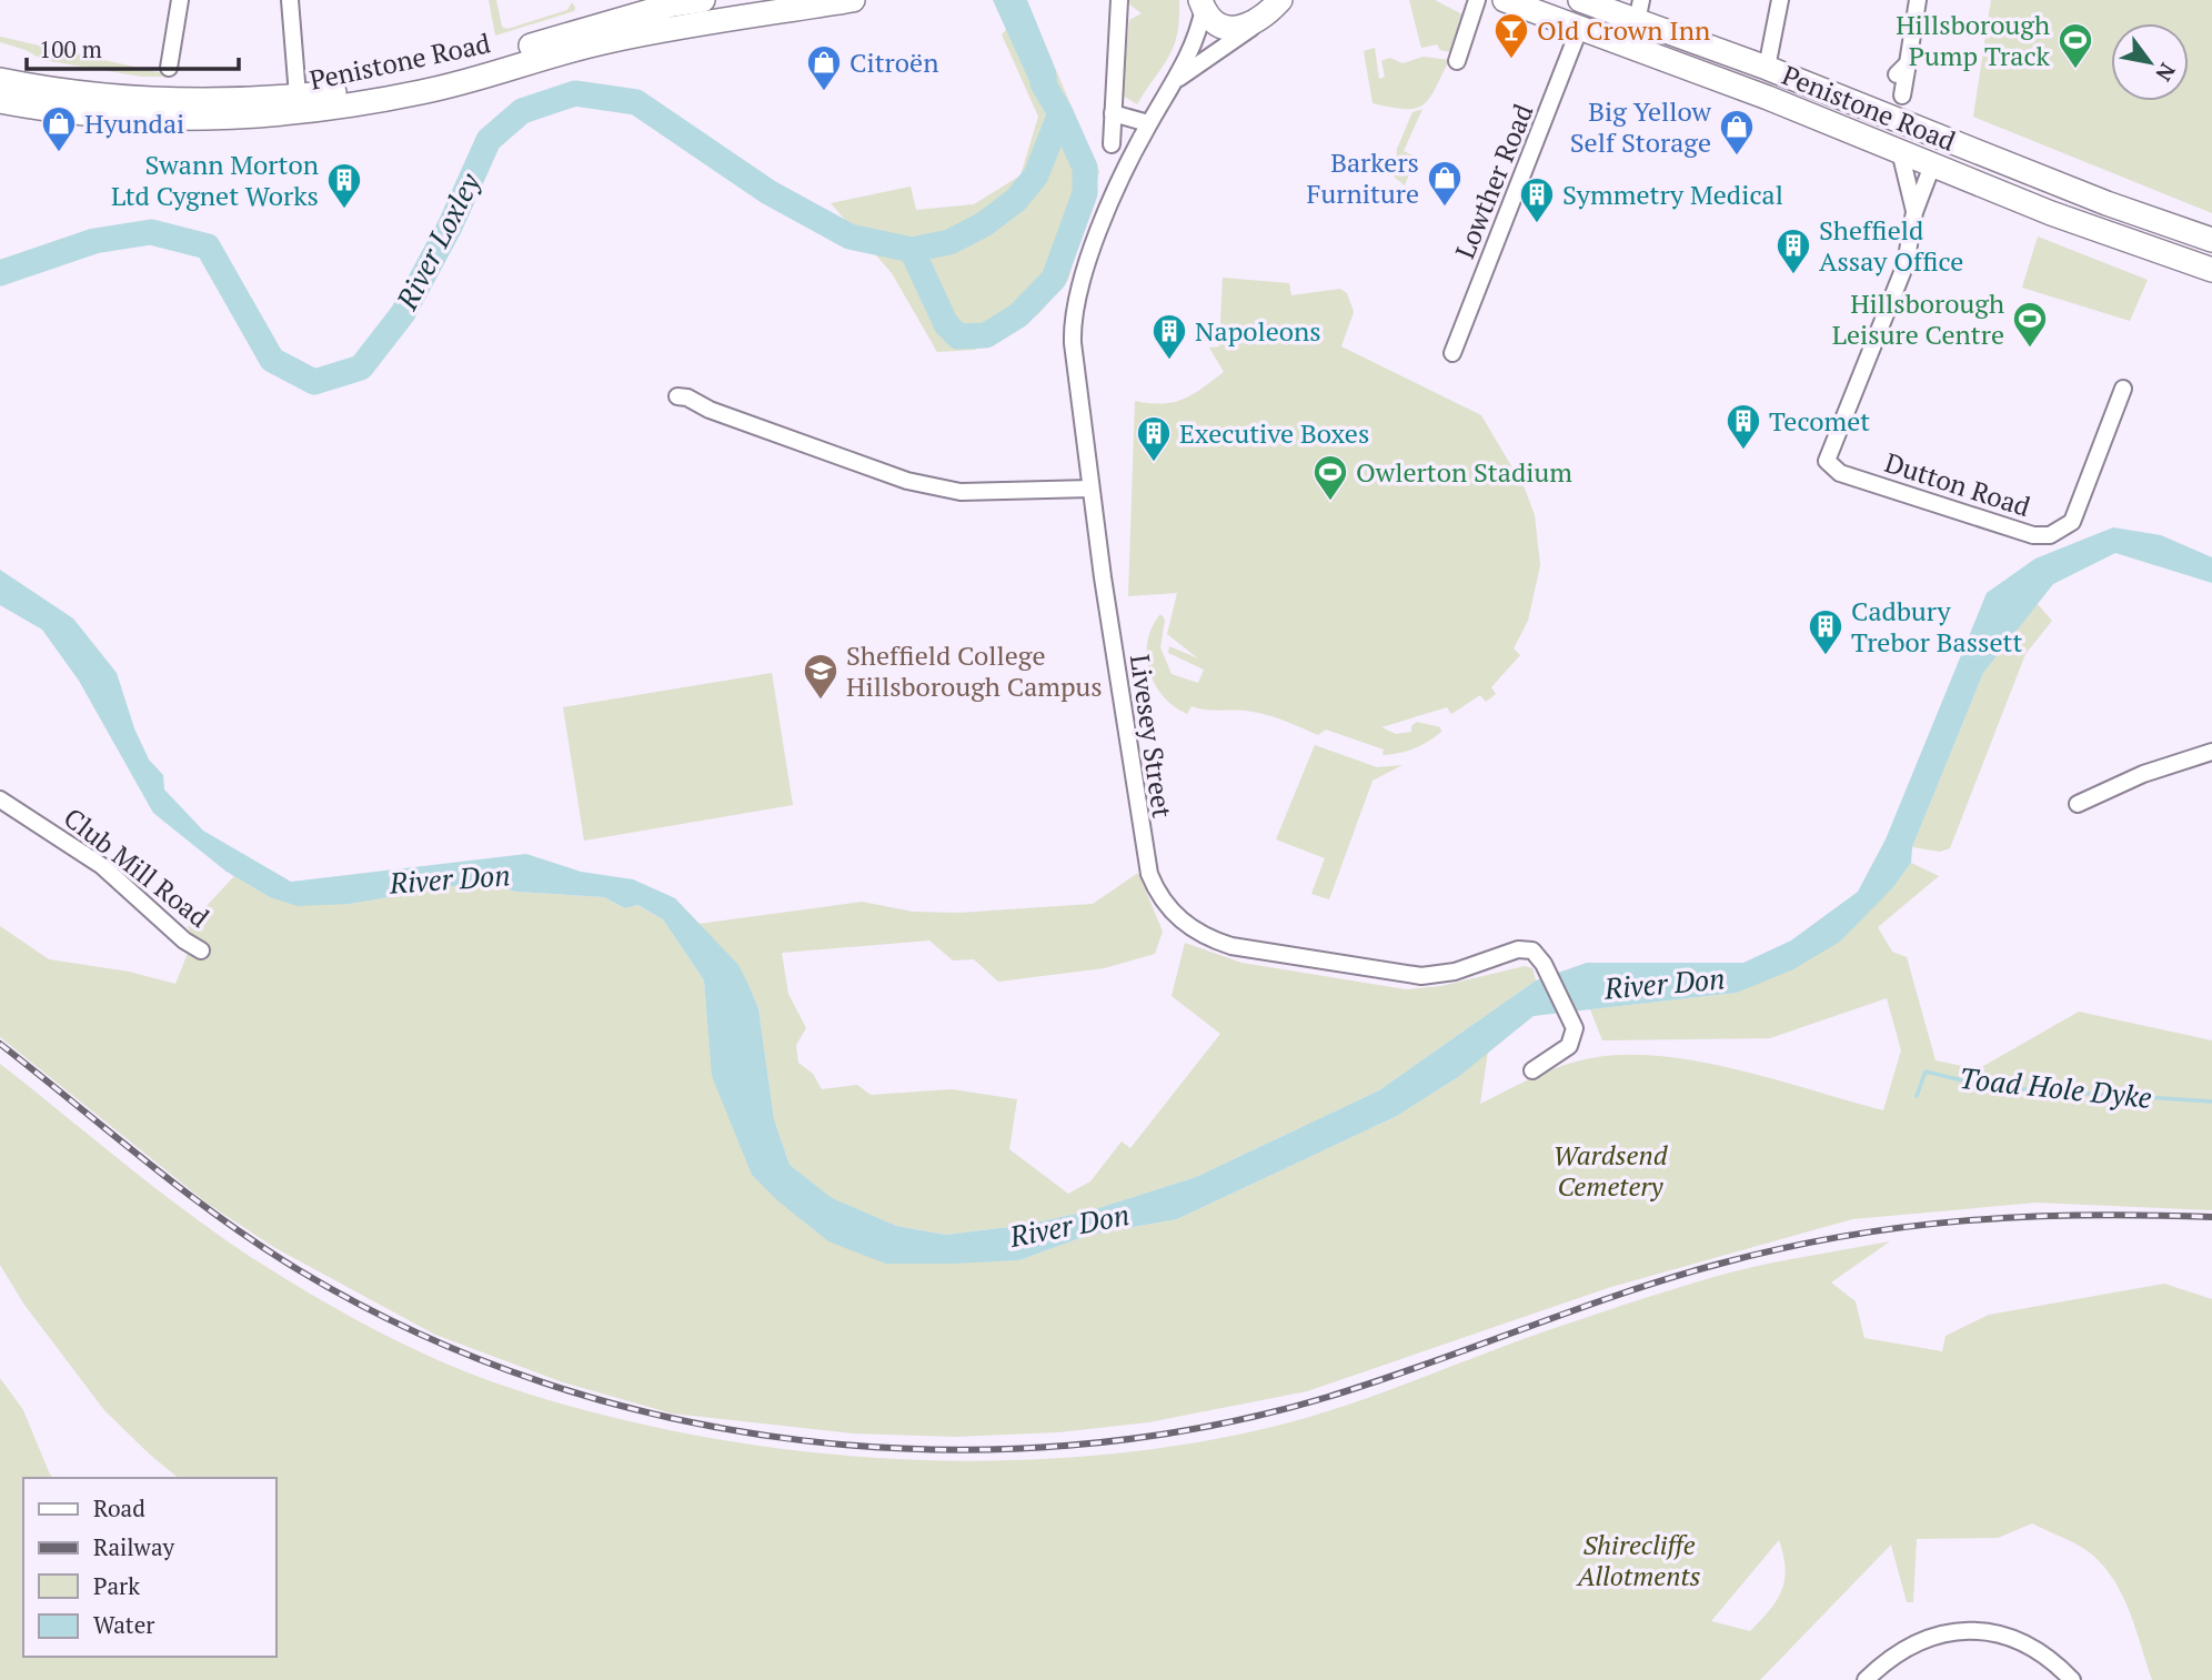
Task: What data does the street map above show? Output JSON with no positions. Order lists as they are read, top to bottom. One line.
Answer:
{"streets":{"highway":["Penistone Road"],"street":["Lowther Road","Dutton Road","Livesey Street","Club Mill Road"]},"crossings":[["Penistone Road","Lowther Road"]],"water":["River Loxley","River Don","Toad Hole Dyke"],"parks":["Wardsend Cemetery","Shirecliffe Allotments"],"places":{"bar":["Old Crown Inn"],"sports":["Hillsborough Pump Track","Hillsborough Leisure Centre","Owlerton Stadium"],"shop":["Citroën","Hyundai","Big Yellow Self Storage","Barkers Furniture"],"building":["Swann Morton Ltd Cygnet Works","Symmetry Medical","Sheffield Assay Office","Napoleons","Tecomet","Executive Boxes","Cadbury Trebor Bassett"],"school or university":["Sheffield College Hillsborough Campus"]},"legend":["Road","Railway","Park","Water"],"scale_bar":"100 m","north":"bottom right"}
